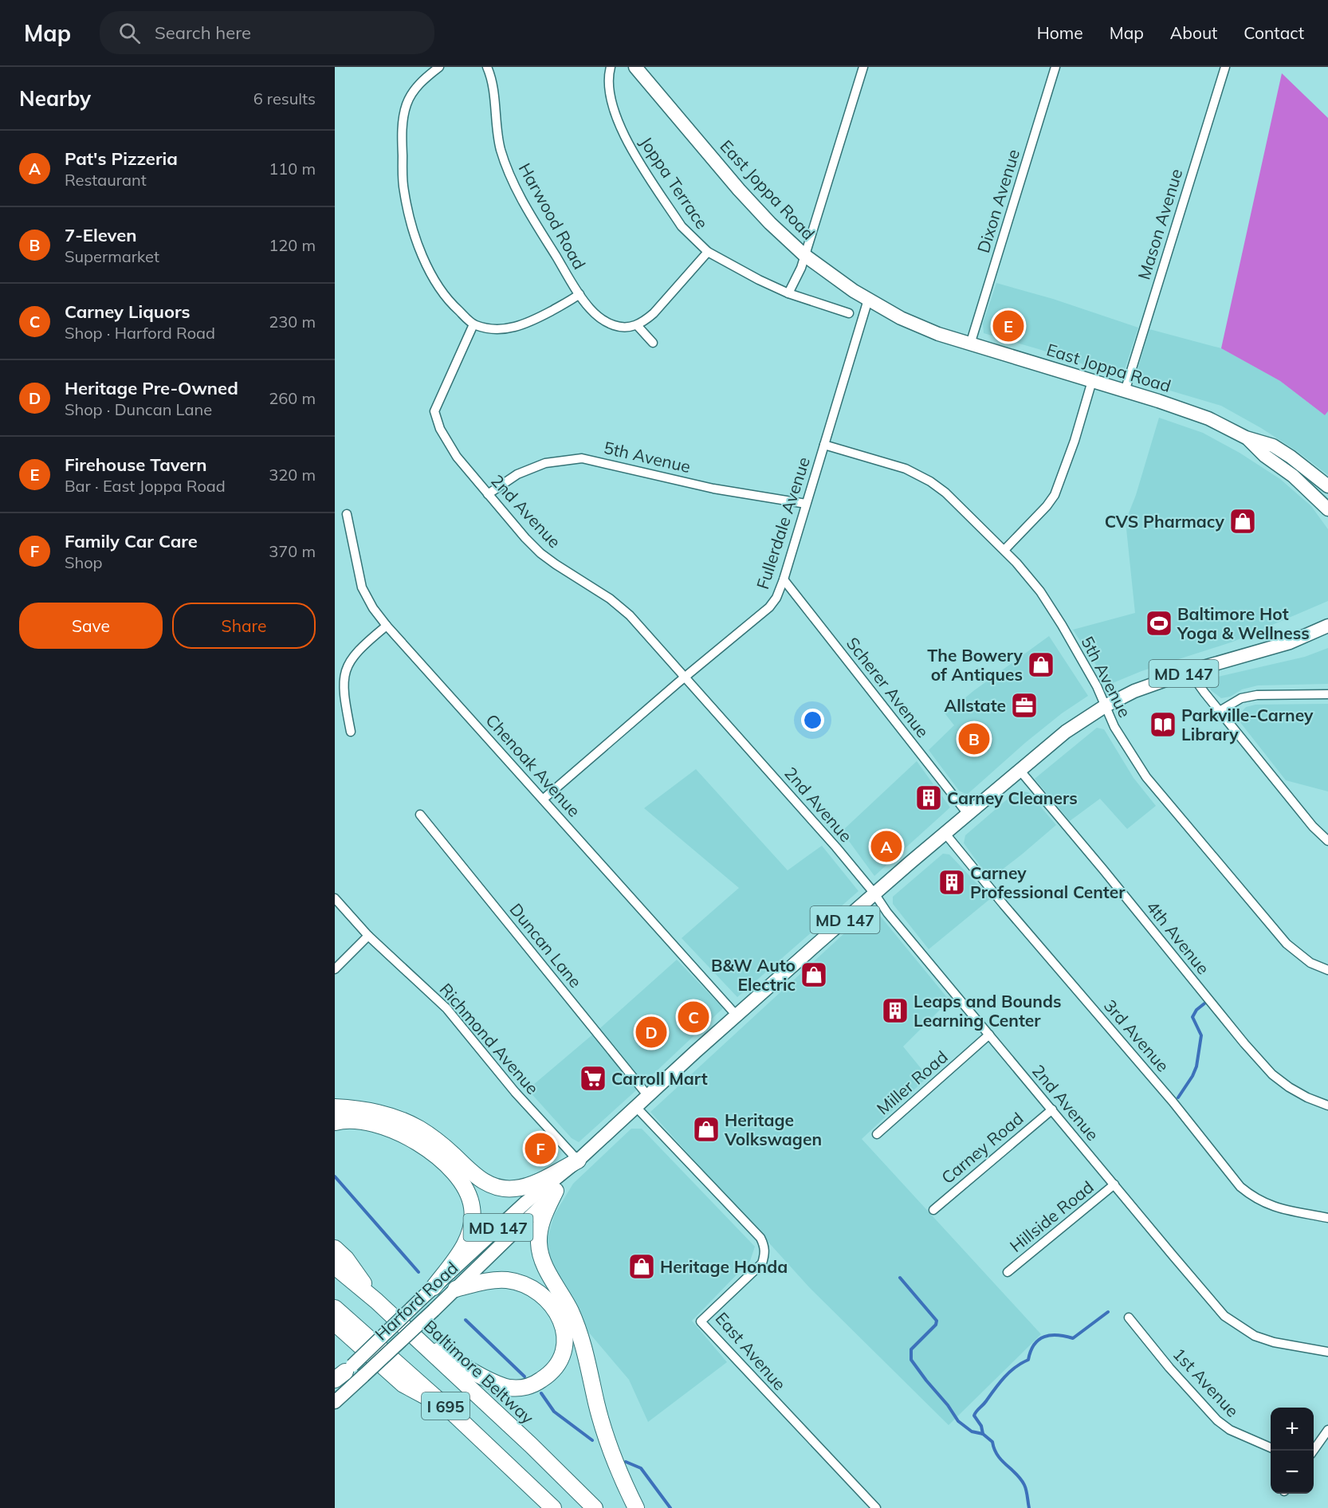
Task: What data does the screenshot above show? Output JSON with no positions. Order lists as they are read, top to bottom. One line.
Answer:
{"streets":{"highway":["Baltimore Beltway","I 695"],"main road":["East Joppa Road","MD 147","Harford Road"],"street":["Joppa Terrace","Dixon Avenue","Harwood Road","Mason Avenue","5th Avenue","2nd Avenue","Fullerdale Avenue","Scherer Avenue","Chenoak Avenue","4th Avenue","Duncan Lane","3rd Avenue","Richmond Avenue","Miller Road","Carney Road","Hillside Road","East Avenue","1st Avenue"]},"crossings":[["East Joppa Road","Dixon Avenue"],["East Joppa Road","Mason Avenue"],["East Joppa Road","Fullerdale Avenue"],["5th Avenue","2nd Avenue"],["5th Avenue","Fullerdale Avenue"],["5th Avenue","MD 147"],["2nd Avenue","Fullerdale Avenue"],["2nd Avenue","MD 147"],["2nd Avenue","Miller Road"],["2nd Avenue","Carney Road"],["2nd Avenue","Hillside Road"],["2nd Avenue","Harford Road"],["Fullerdale Avenue","Scherer Avenue"],["Fullerdale Avenue","Chenoak Avenue"],["MD 147","Scherer Avenue"],["MD 147","4th Avenue"],["MD 147","3rd Avenue"],["MD 147","Harford Road"],["Chenoak Avenue","Harford Road"],["Duncan Lane","Harford Road"],["Richmond Avenue","Harford Road"],["Harford Road","East Avenue"]],"places":{"shop":["CVS Pharmacy","The Bowery of Antiques","B&W Auto Electric","Heritage Volkswagen","Heritage Honda"],"sports":["Baltimore Hot Yoga & Wellness"],"office":["Allstate"],"library":["Parkville-Carney Library"],"building":["Carney Cleaners","Carney Professional Center","Leaps and Bounds Learning Center"],"supermarket":["Carroll Mart"]},"page":{"header":"Map","search":"Search here","nav":["Home","Map","About","Contact"],"heading":["Nearby","6 results"],"list":[{"mark":"A","name":"Pat's Pizzeria","note":"Restaurant","value":"110 m"},{"mark":"B","name":"7-Eleven","note":"Supermarket","value":"120 m"},{"mark":"C","name":"Carney Liquors","note":"Shop · Harford Road","value":"230 m"},{"mark":"D","name":"Heritage Pre-Owned","note":"Shop · Duncan Lane","value":"260 m"},{"mark":"E","name":"Firehouse Tavern","note":"Bar · East Joppa Road","value":"320 m"},{"mark":"F","name":"Family Car Care","note":"Shop","value":"370 m"}],"pins":["E","B","A","C","D","F"],"buttons":["Save","Share"],"map_buttons":["+","−"]}}
